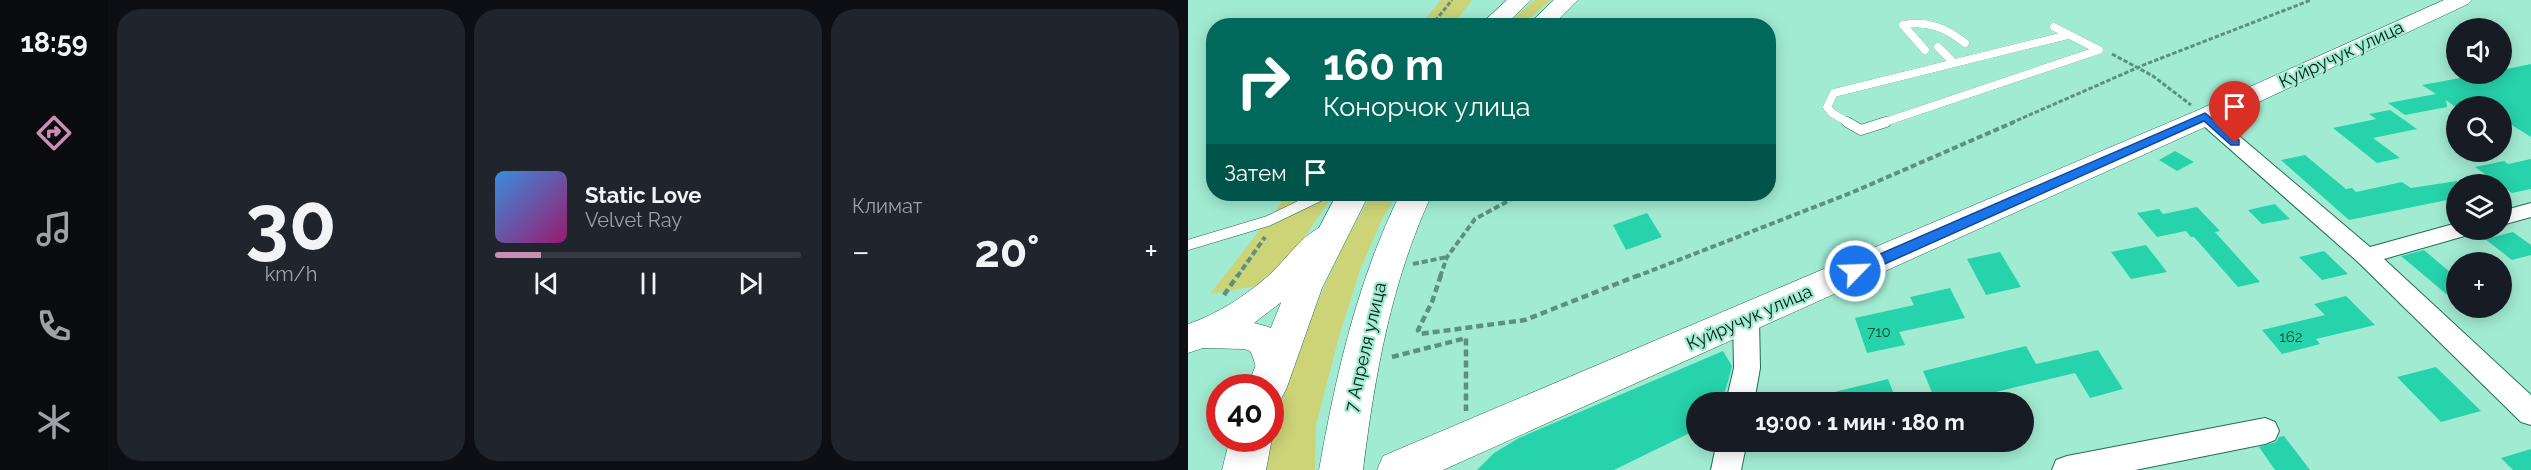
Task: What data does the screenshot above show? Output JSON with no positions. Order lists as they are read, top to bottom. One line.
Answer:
{"streets":{"main road":["7 Апреля улица"],"street":["Куйручук улица"]},"house_numbers":["710","162"],"page":{"tabs":"18:59","tile":[["30","km/h"],"Климат"],"map_buttons":"+","turn":["160 m","Конорчок улица"],"then":"Затем","song":["Static Love","Velvet Ray"],"heat":["−","20°","+"],"limit":"40","trip":"19:00 · 1 мин · 180 m"}}
